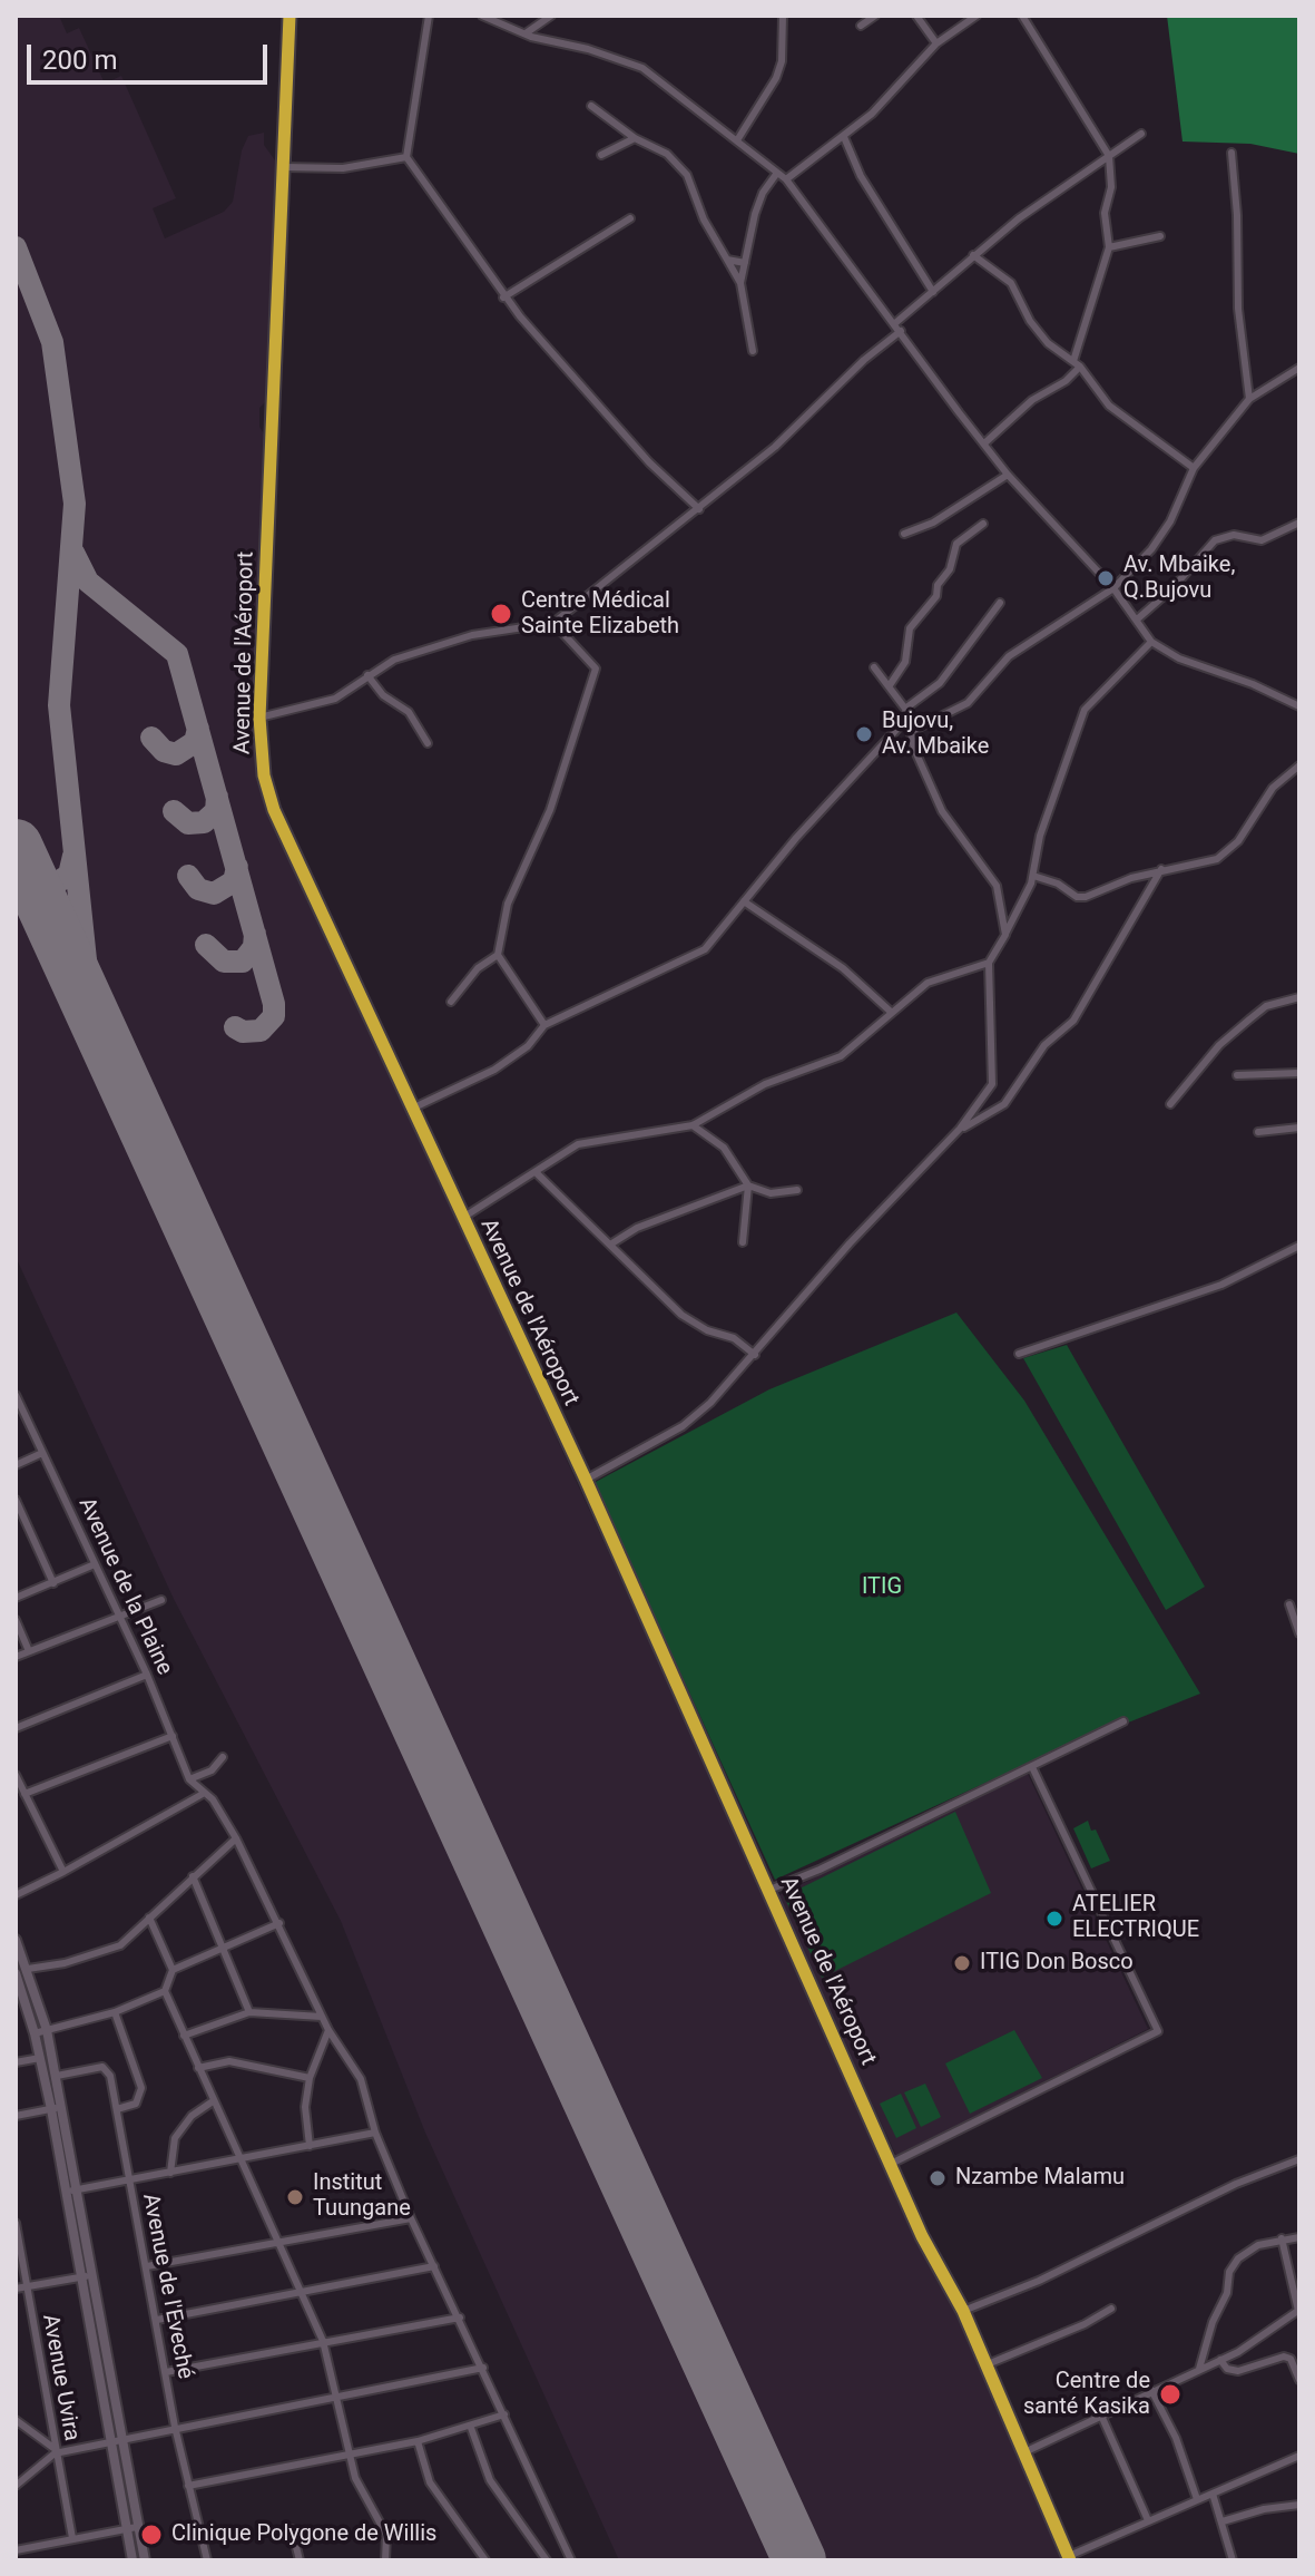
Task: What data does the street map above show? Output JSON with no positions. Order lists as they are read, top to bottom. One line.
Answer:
{"streets":{"highway":["Avenue de l'Aéroport"],"street":["Avenue de la Plaine","Avenue de l'Eveché","Avenue Uvira"]},"parks":["ITIG"],"places":["Av. Mbaike, Q.Bujovu","Centre Médical Sainte Elizabeth","Bujovu, Av. Mbaike","ATELIER ELECTRIQUE","ITIG Don Bosco","Nzambe Malamu","Institut Tuungane","Centre de santé Kasika","Clinique Polygone de Willis"],"scale_bar":"200 m"}
